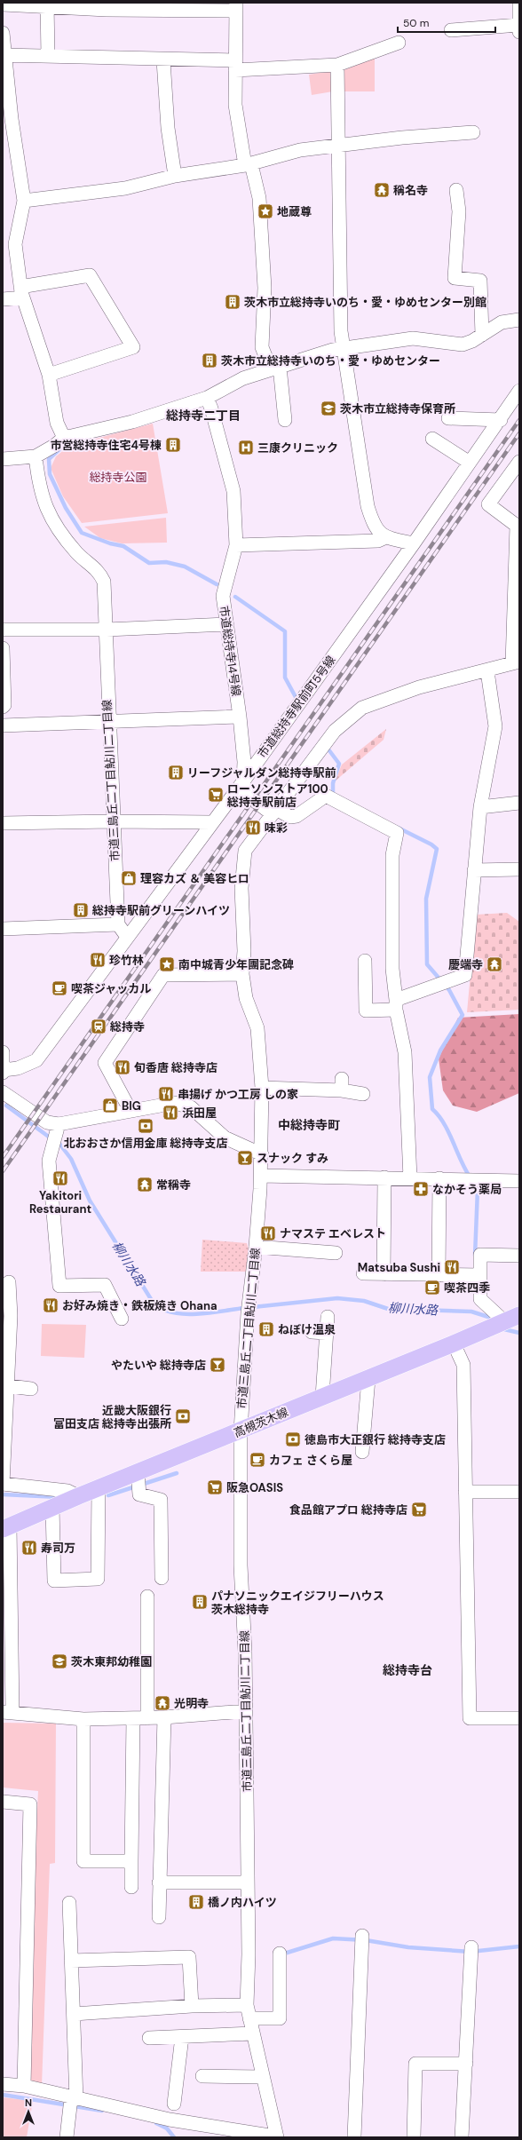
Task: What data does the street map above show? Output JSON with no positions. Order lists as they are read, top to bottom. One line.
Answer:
{"streets":{"main road":["高槻茨木線"],"street":["市道総持寺14号線","市道総持寺駅前町5号線","市道三島丘二丁目鮎川二丁目線"]},"crossings":[["市道総持寺14号線","市道総持寺駅前町5号線"],["市道三島丘二丁目鮎川二丁目線","高槻茨木線"]],"districts":["総持寺二丁目","中総持寺町","総持寺台"],"water":["柳川水路"],"parks":["総持寺公園"],"places":{"temple":["稱名寺","慶端寺","常稱寺","光明寺"],"place":["地蔵尊","南中城青少年團記念碑"],"building":["茨木市立総持寺いのち・愛・ゆめセンター別館","茨木市立総持寺いのち・愛・ゆめセンター","市営総持寺住宅4号棟","リーフジャルダン総持寺駅前","総持寺駅前グリーンハイツ","ねぼけ温泉","パナソニックエイジフリーハウス 茨木総持寺","橋ノ内ハイツ"],"school or university":["茨木市立総持寺保育所","茨木東邦幼稚園"],"hospital":["三康クリニック"],"supermarket":["ローソンストア100 総持寺駅前店","阪急OASIS","食品館アプロ 総持寺店"],"restaurant":["味彩","珍竹林","旬香唐 総持寺店","串揚げ かつ工房 しの家","浜田屋","Yakitori Restaurant","ナマステ エベレスト","Matsuba Sushi","お好み焼き・鉄板焼き Ohana","寿司万"],"shop":["理容カズ ＆ 美容ヒロ","BIG"],"cafe":["喫茶ジャッカル","喫茶四季","カフェ さくら屋"],"station":["総持寺"],"bank":["北おおさか信用金庫 総持寺支店","近畿大阪銀行 富田支店 総持寺出張所","徳島市大正銀行 総持寺支店"],"bar":["スナック すみ","やたいや 総持寺店"],"pharmacy":["なかそう薬局"]},"scale_bar":"50 m","north":"top"}
